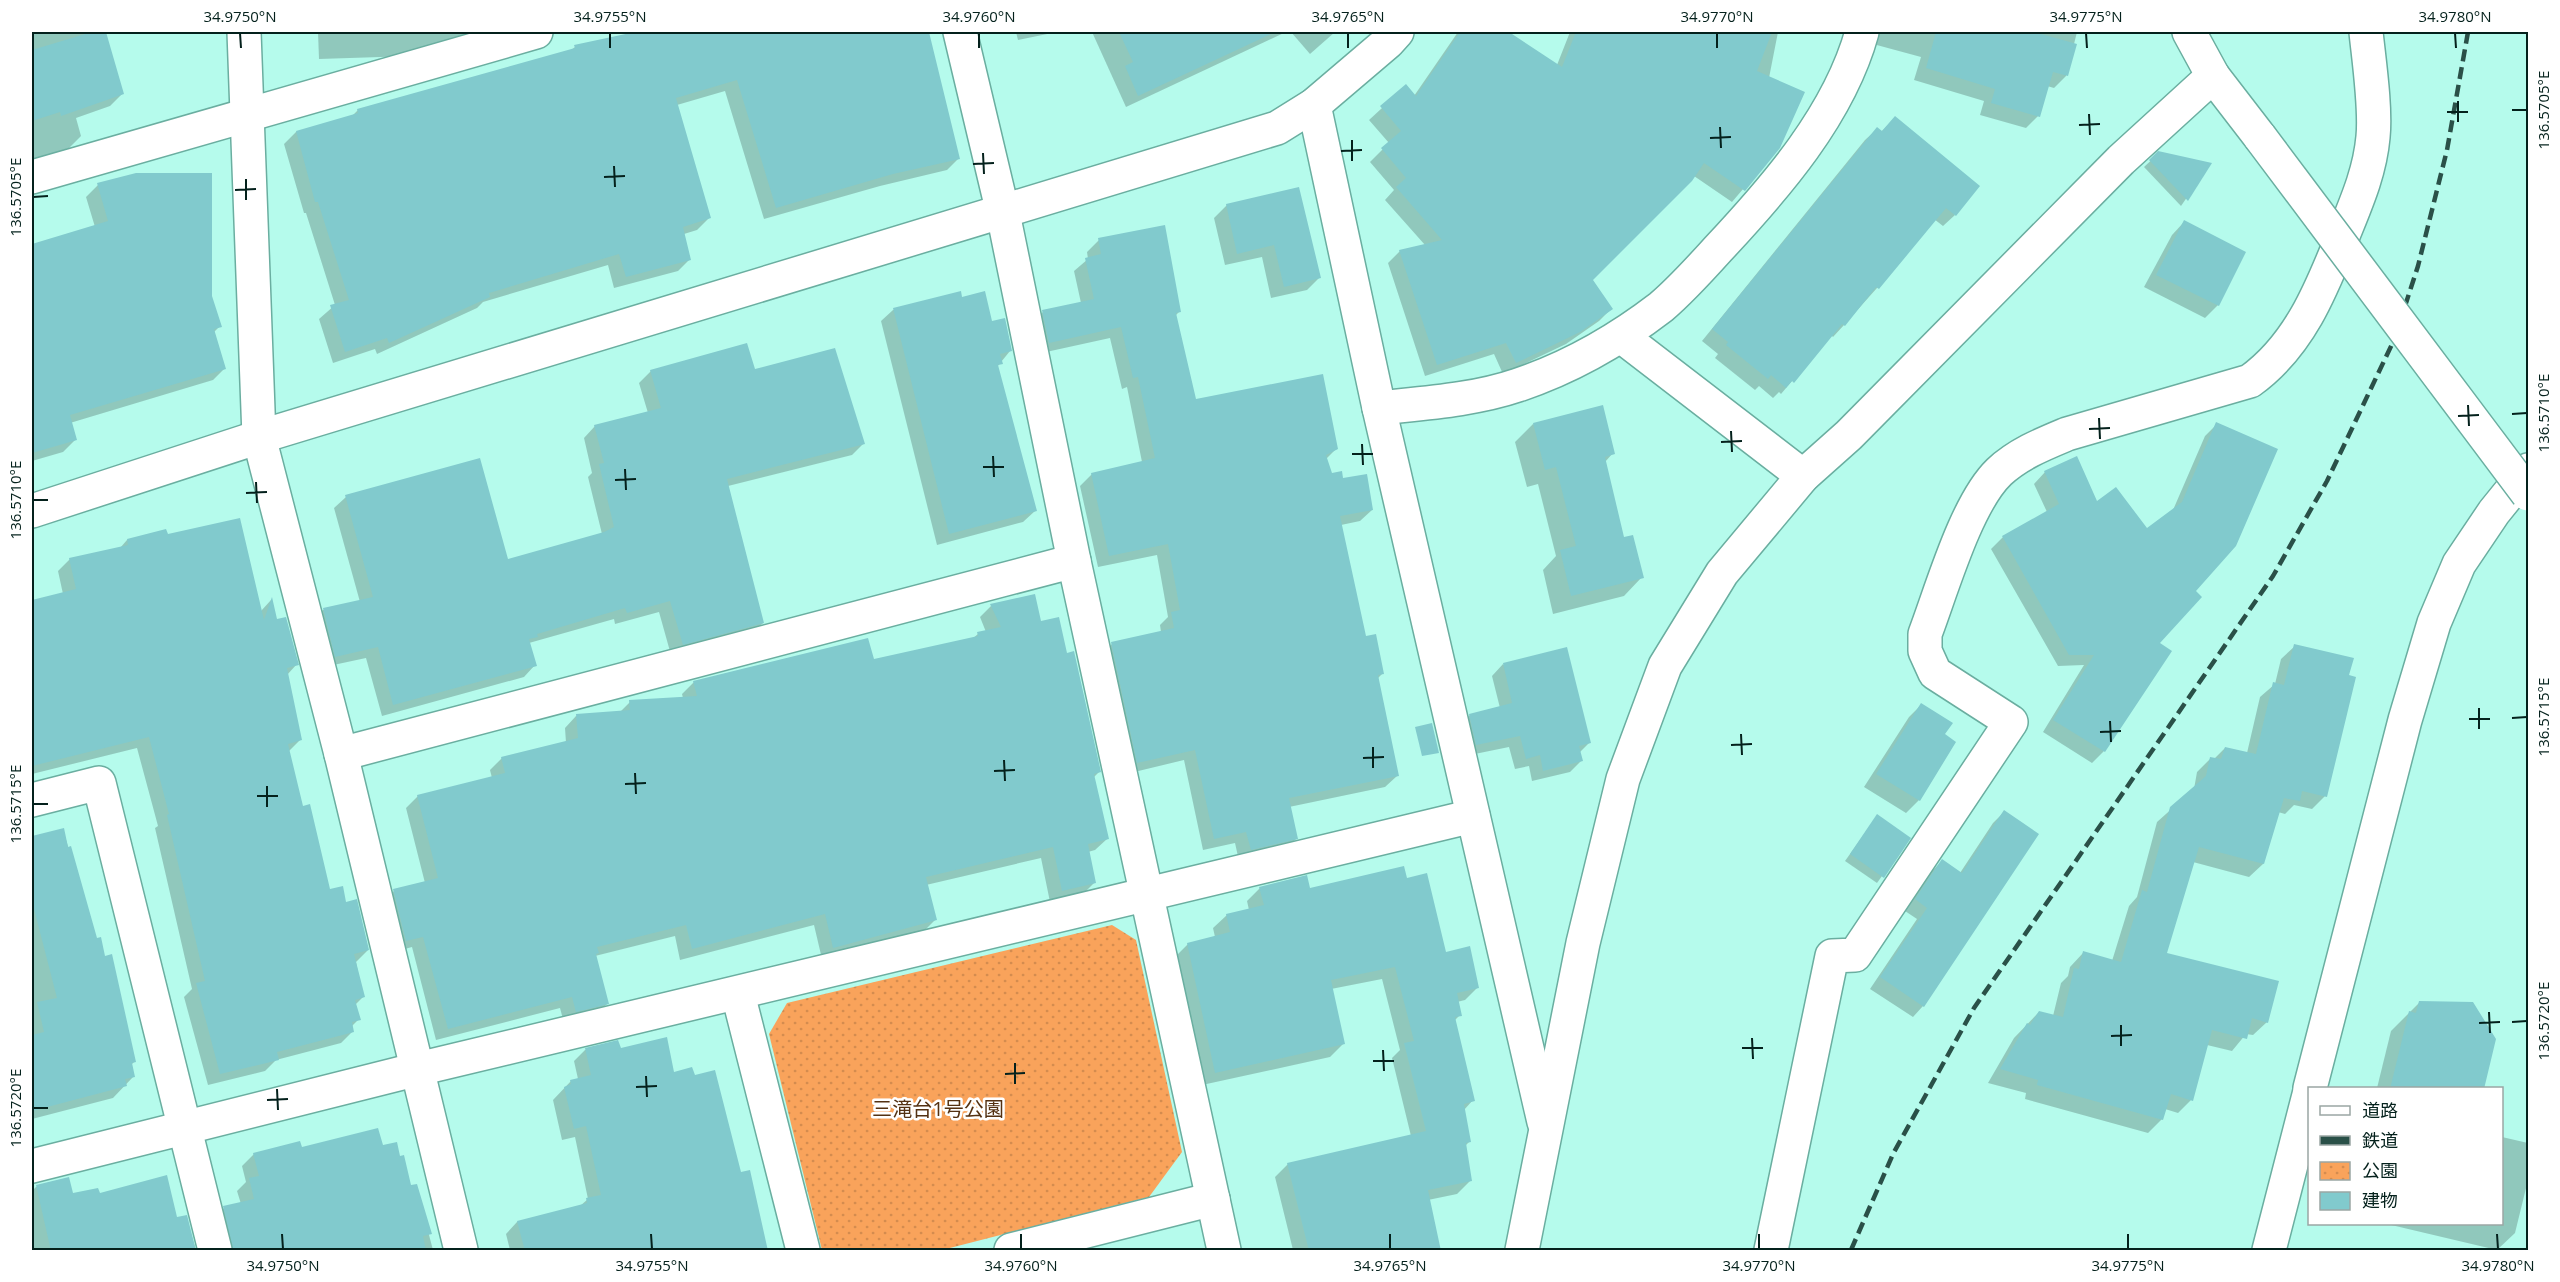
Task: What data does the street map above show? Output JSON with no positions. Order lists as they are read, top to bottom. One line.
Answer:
{"parks":["三滝台1号公園"],"legend":["道路","鉄道","公園","建物"],"coordinates":["34.9750°N","34.9755°N","34.9760°N","34.9765°N","34.9770°N","34.9775°N","34.9780°N","136.5705°E","136.5710°E","136.5715°E","136.5720°E"]}
